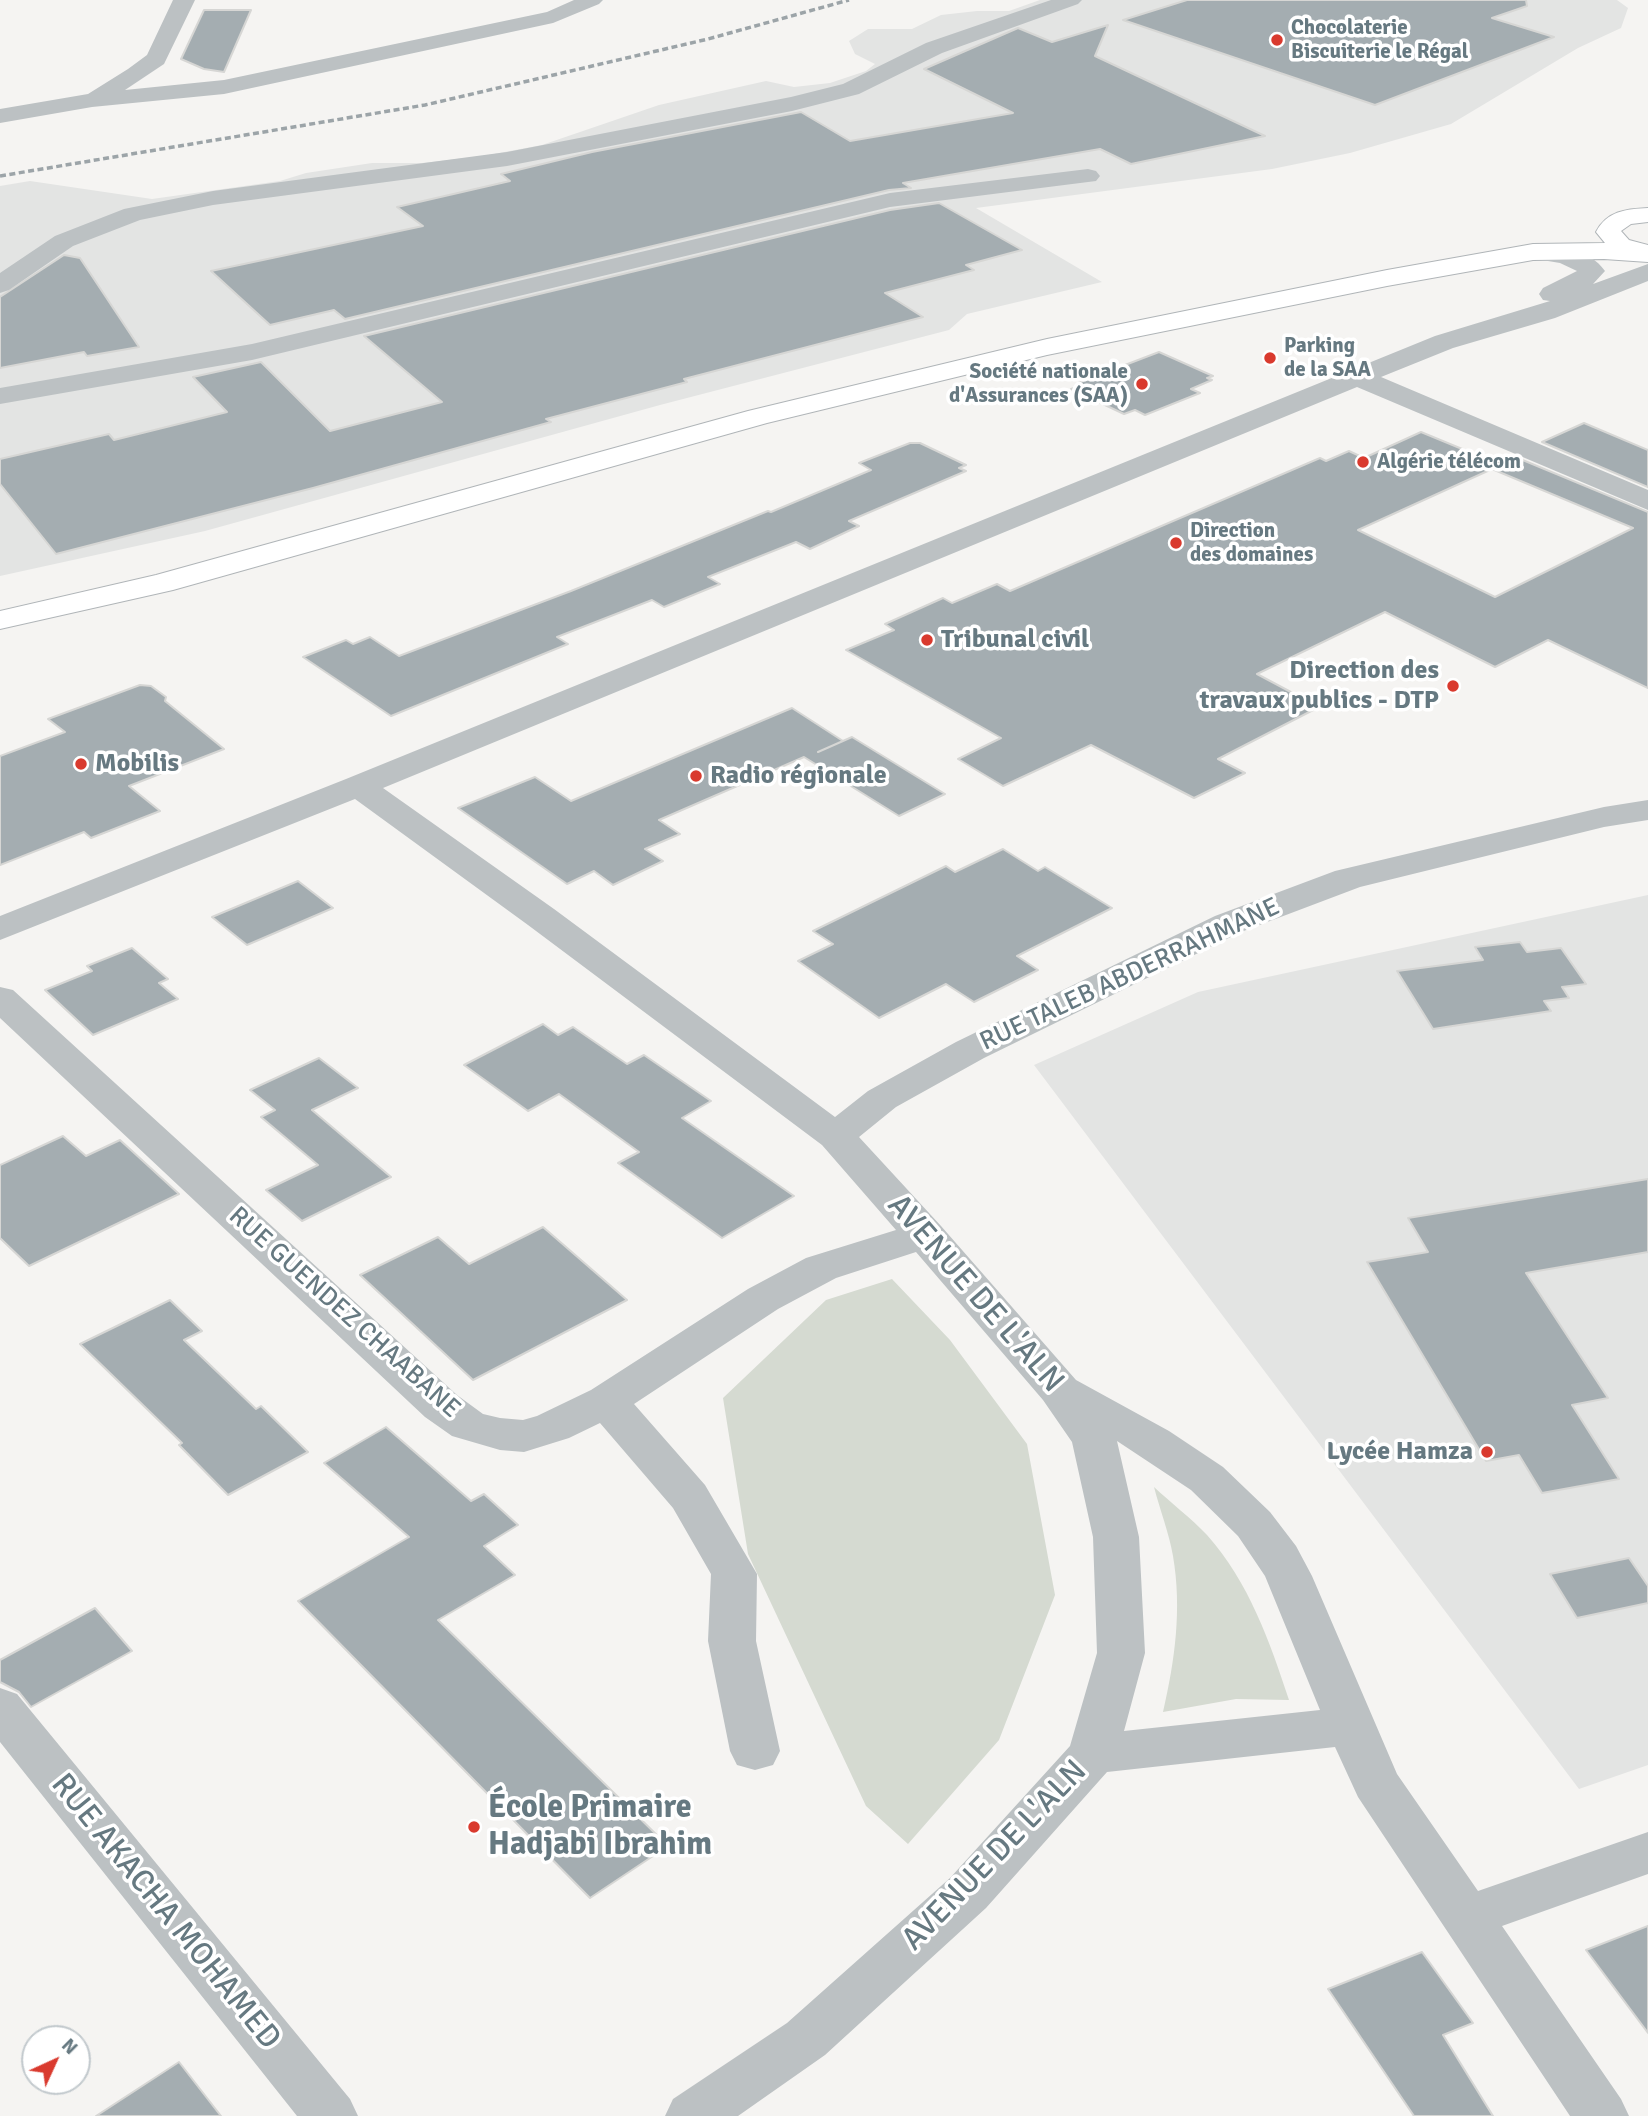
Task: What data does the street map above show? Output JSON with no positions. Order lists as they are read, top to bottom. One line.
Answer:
{"streets":{"street":["RUE TALEB ABDERRAHMANE","AVENUE DE L'ALN","RUE GUENDEZ CHAABANE","RUE AKACHA MOHAMED"]},"crossings":[["RUE TALEB ABDERRAHMANE","AVENUE DE L'ALN"],["AVENUE DE L'ALN","RUE GUENDEZ CHAABANE"]],"places":["Chocolaterie Biscuiterie le Régal","Parking de la SAA","Société nationale d'Assurances (SAA)","Algérie télécom","Direction des domaines","Tribunal civil","Direction des travaux publics - DTP","Mobilis","Radio régionale","Lycée Hamza","École Primaire Hadjabi Ibrahim"],"north":"top right"}
